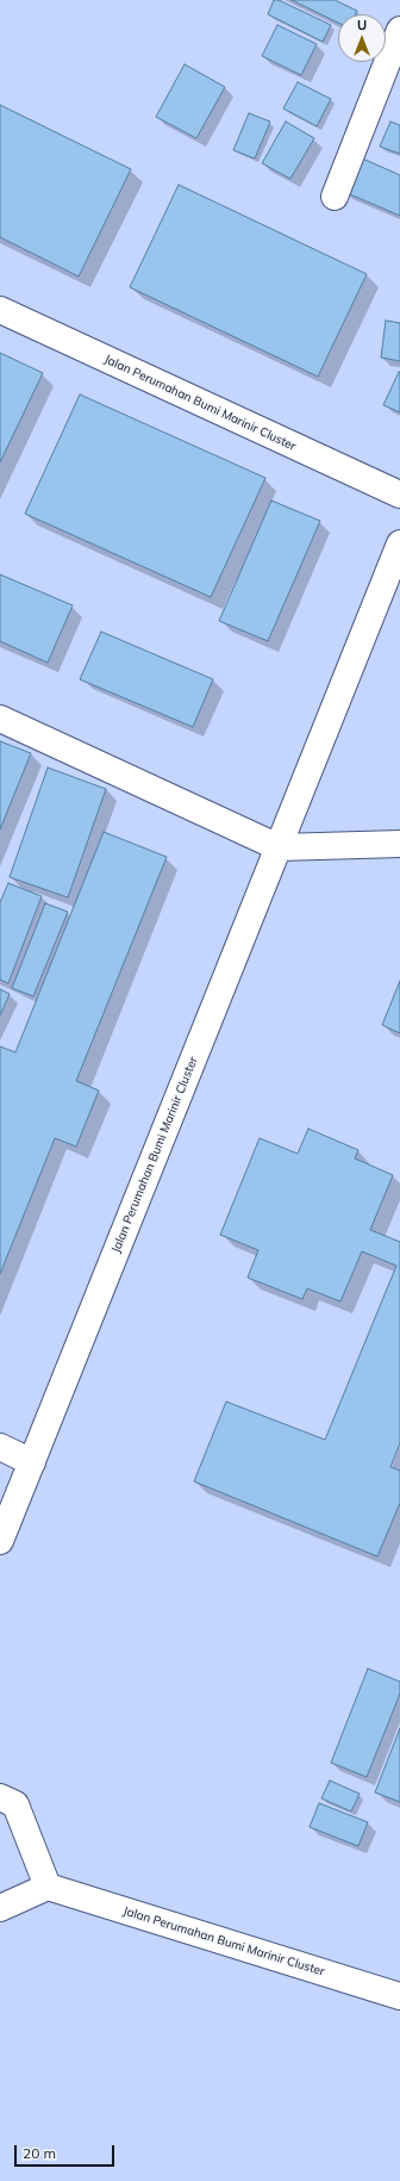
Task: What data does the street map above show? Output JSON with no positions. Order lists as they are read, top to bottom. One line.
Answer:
{"streets":{"street":["Jalan Perumahan Bumi Marinir Cluster"]},"scale_bar":"20 m","north":"top"}
